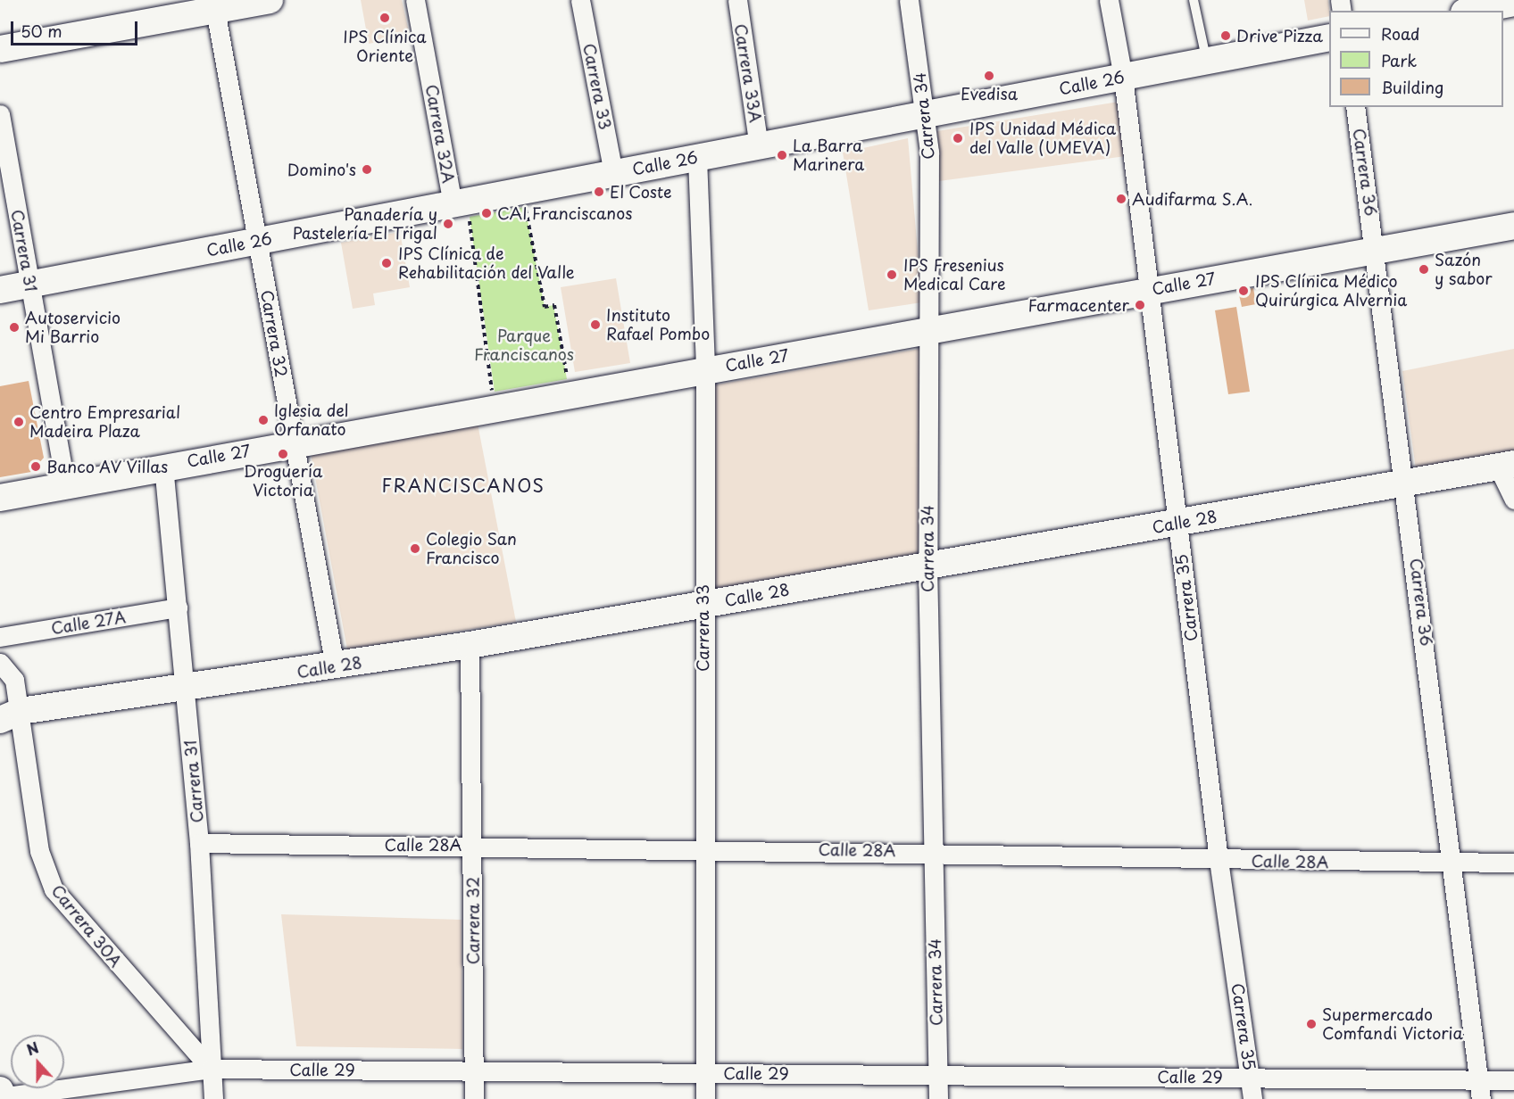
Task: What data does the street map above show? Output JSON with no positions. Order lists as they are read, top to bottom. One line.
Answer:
{"streets":{"street":["Carrera 33A","Calle 26","Carrera 33","Carrera 34","Carrera 32A","Carrera 36","Carrera 31","Calle 27","Carrera 32","Calle 28","Carrera 35","Calle 27A","Calle 28A","Carrera 30A","Calle 29"]},"crossings":[["Carrera 33A","Calle 26"],["Calle 26","Carrera 33"],["Calle 26","Carrera 34"],["Calle 26","Carrera 32A"],["Calle 26","Carrera 31"],["Calle 26","Carrera 32"],["Calle 26","Carrera 35"],["Carrera 33","Calle 27"],["Carrera 33","Calle 28"],["Carrera 33","Calle 28A"],["Carrera 33","Calle 29"],["Carrera 34","Calle 27"],["Carrera 34","Calle 28"],["Carrera 34","Calle 28A"],["Carrera 34","Calle 29"],["Carrera 36","Calle 27"],["Carrera 36","Calle 28"],["Carrera 36","Calle 28A"],["Carrera 36","Calle 29"],["Carrera 31","Calle 27"],["Carrera 31","Calle 28"],["Carrera 31","Calle 27A"],["Carrera 31","Calle 28A"],["Carrera 31","Carrera 30A"],["Carrera 31","Calle 29"],["Calle 27","Carrera 32"],["Calle 27","Carrera 35"],["Carrera 32","Calle 28"],["Carrera 32","Calle 28A"],["Carrera 32","Calle 29"],["Calle 28","Carrera 35"],["Calle 28","Carrera 30A"],["Carrera 35","Calle 28A"],["Carrera 35","Calle 29"],["Carrera 30A","Calle 29"]],"districts":["FRANCISCANOS"],"parks":["Parque Franciscanos"],"places":["IPS Clínica Oriente","Drive Pizza","Evedisa","IPS Unidad Médica del Valle (UMEVA)","La Barra Marinera","Domino's","El Coste","Audifarma S.A.","CAI Franciscanos","Panadería y Pastelería El Trigal","IPS Clínica de Rehabilitación del Valle","Sazón y sabor","IPS Fresenius Medical Care","IPS Clínica Médico Quirúrgica Alvernia","Farmacenter","Instituto Rafael Pombo","Autoservicio Mi Barrio","Iglesia del Orfanato","Centro Empresarial Madeira Plaza","Droguería Victoria","Banco AV Villas","Colegio San Francisco","Supermercado Comfandi Victoria"],"legend":["Road","Park","Building"],"scale_bar":"50 m","north":"top"}
